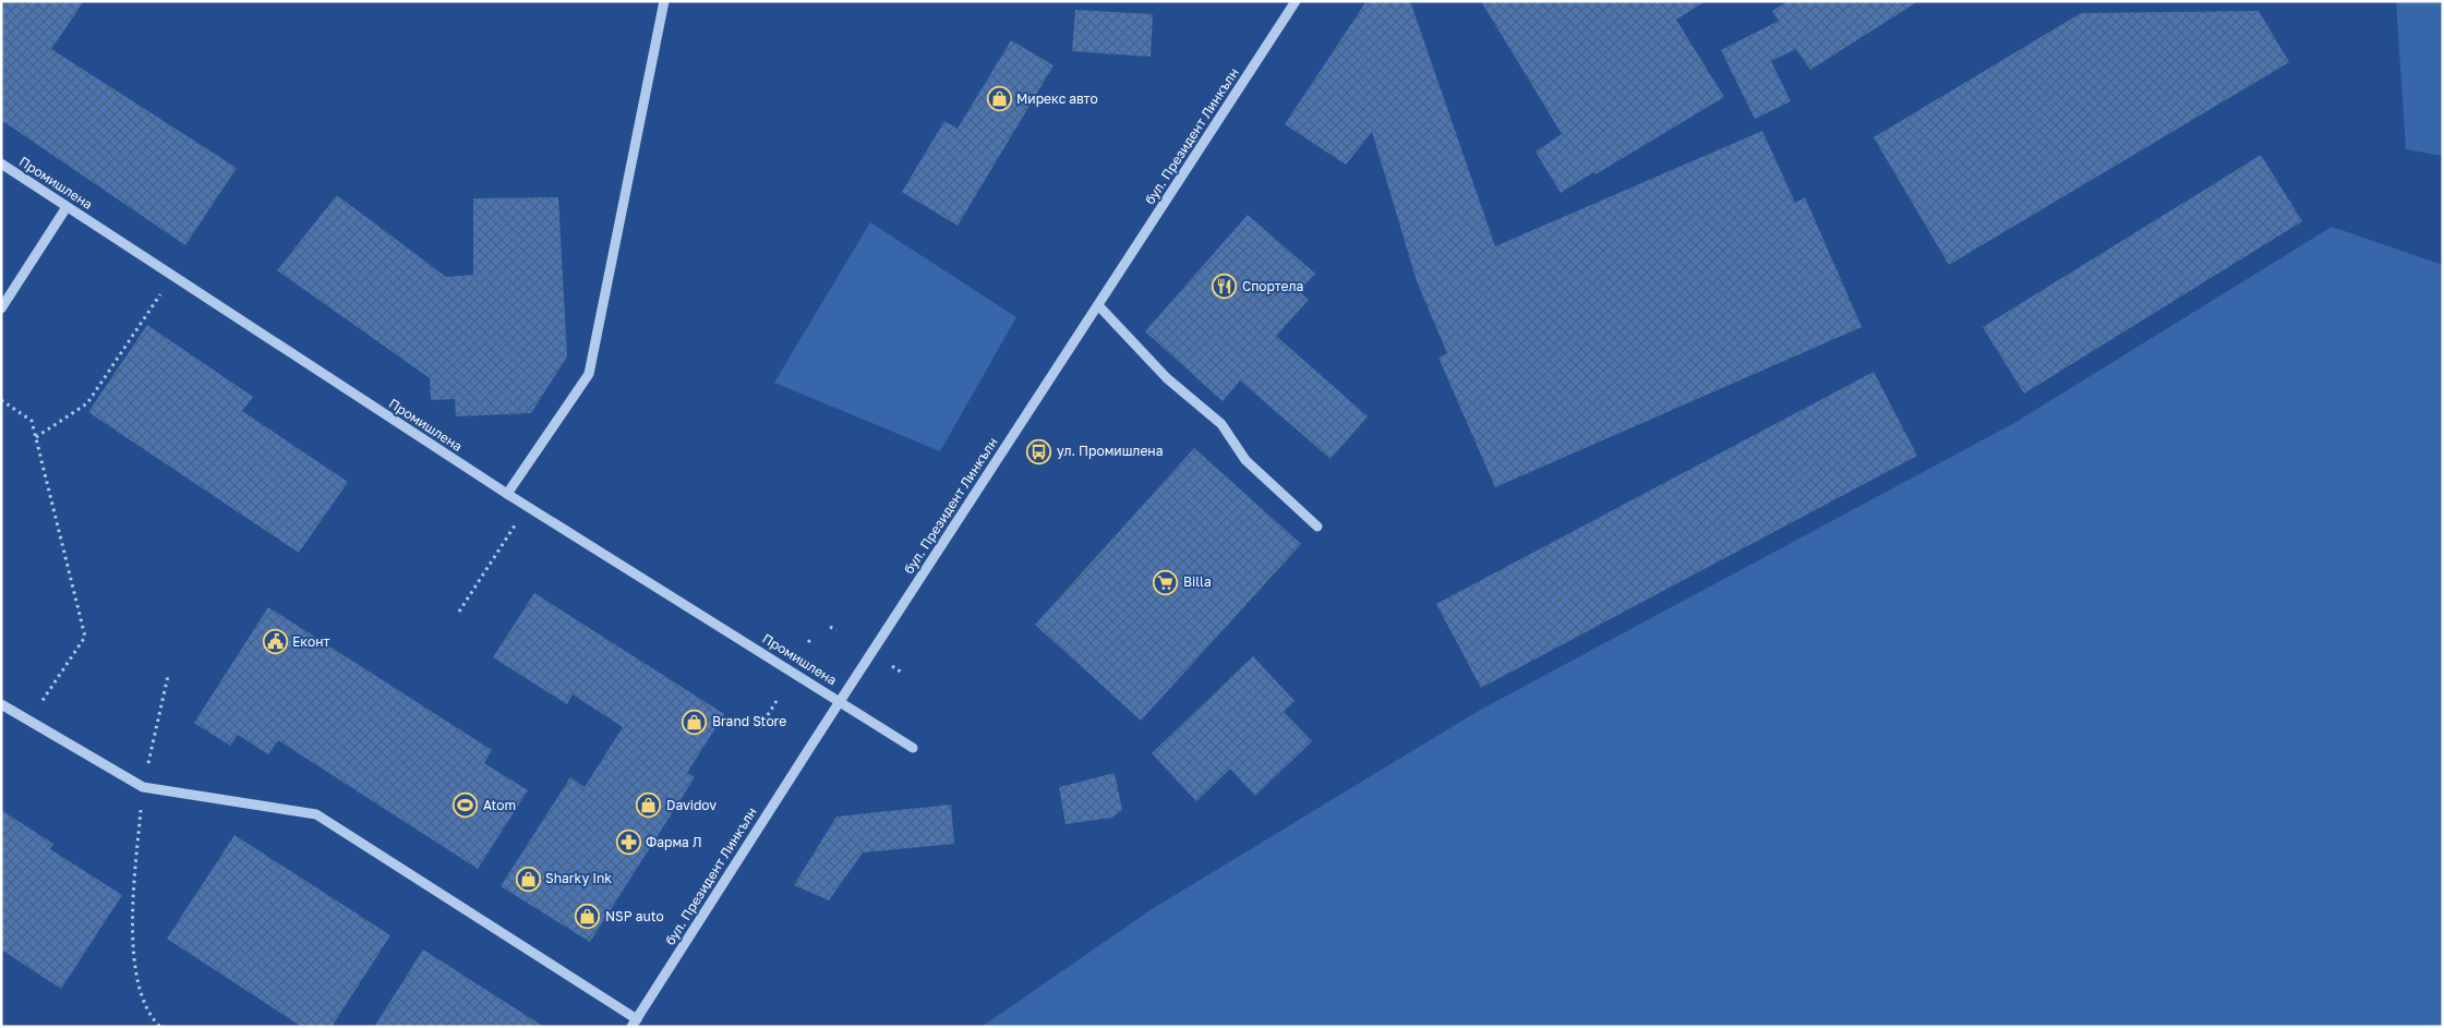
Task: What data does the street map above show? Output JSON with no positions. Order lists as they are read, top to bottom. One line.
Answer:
{"streets":{"street":["бул. Президент Линкълн","Промишлена"]},"crossings":[["бул. Президент Линкълн","Промишлена"]],"places":{"shop":["Мирекс авто","Brand Store","Davidov","Sharky Ink","NSP auto"],"restaurant":["Спортела"],"bus stop":["ул. Промишлена"],"supermarket":["Billa"],"public building":["Еконт"],"sports":["Atom"],"pharmacy":["Фарма Л"]}}
